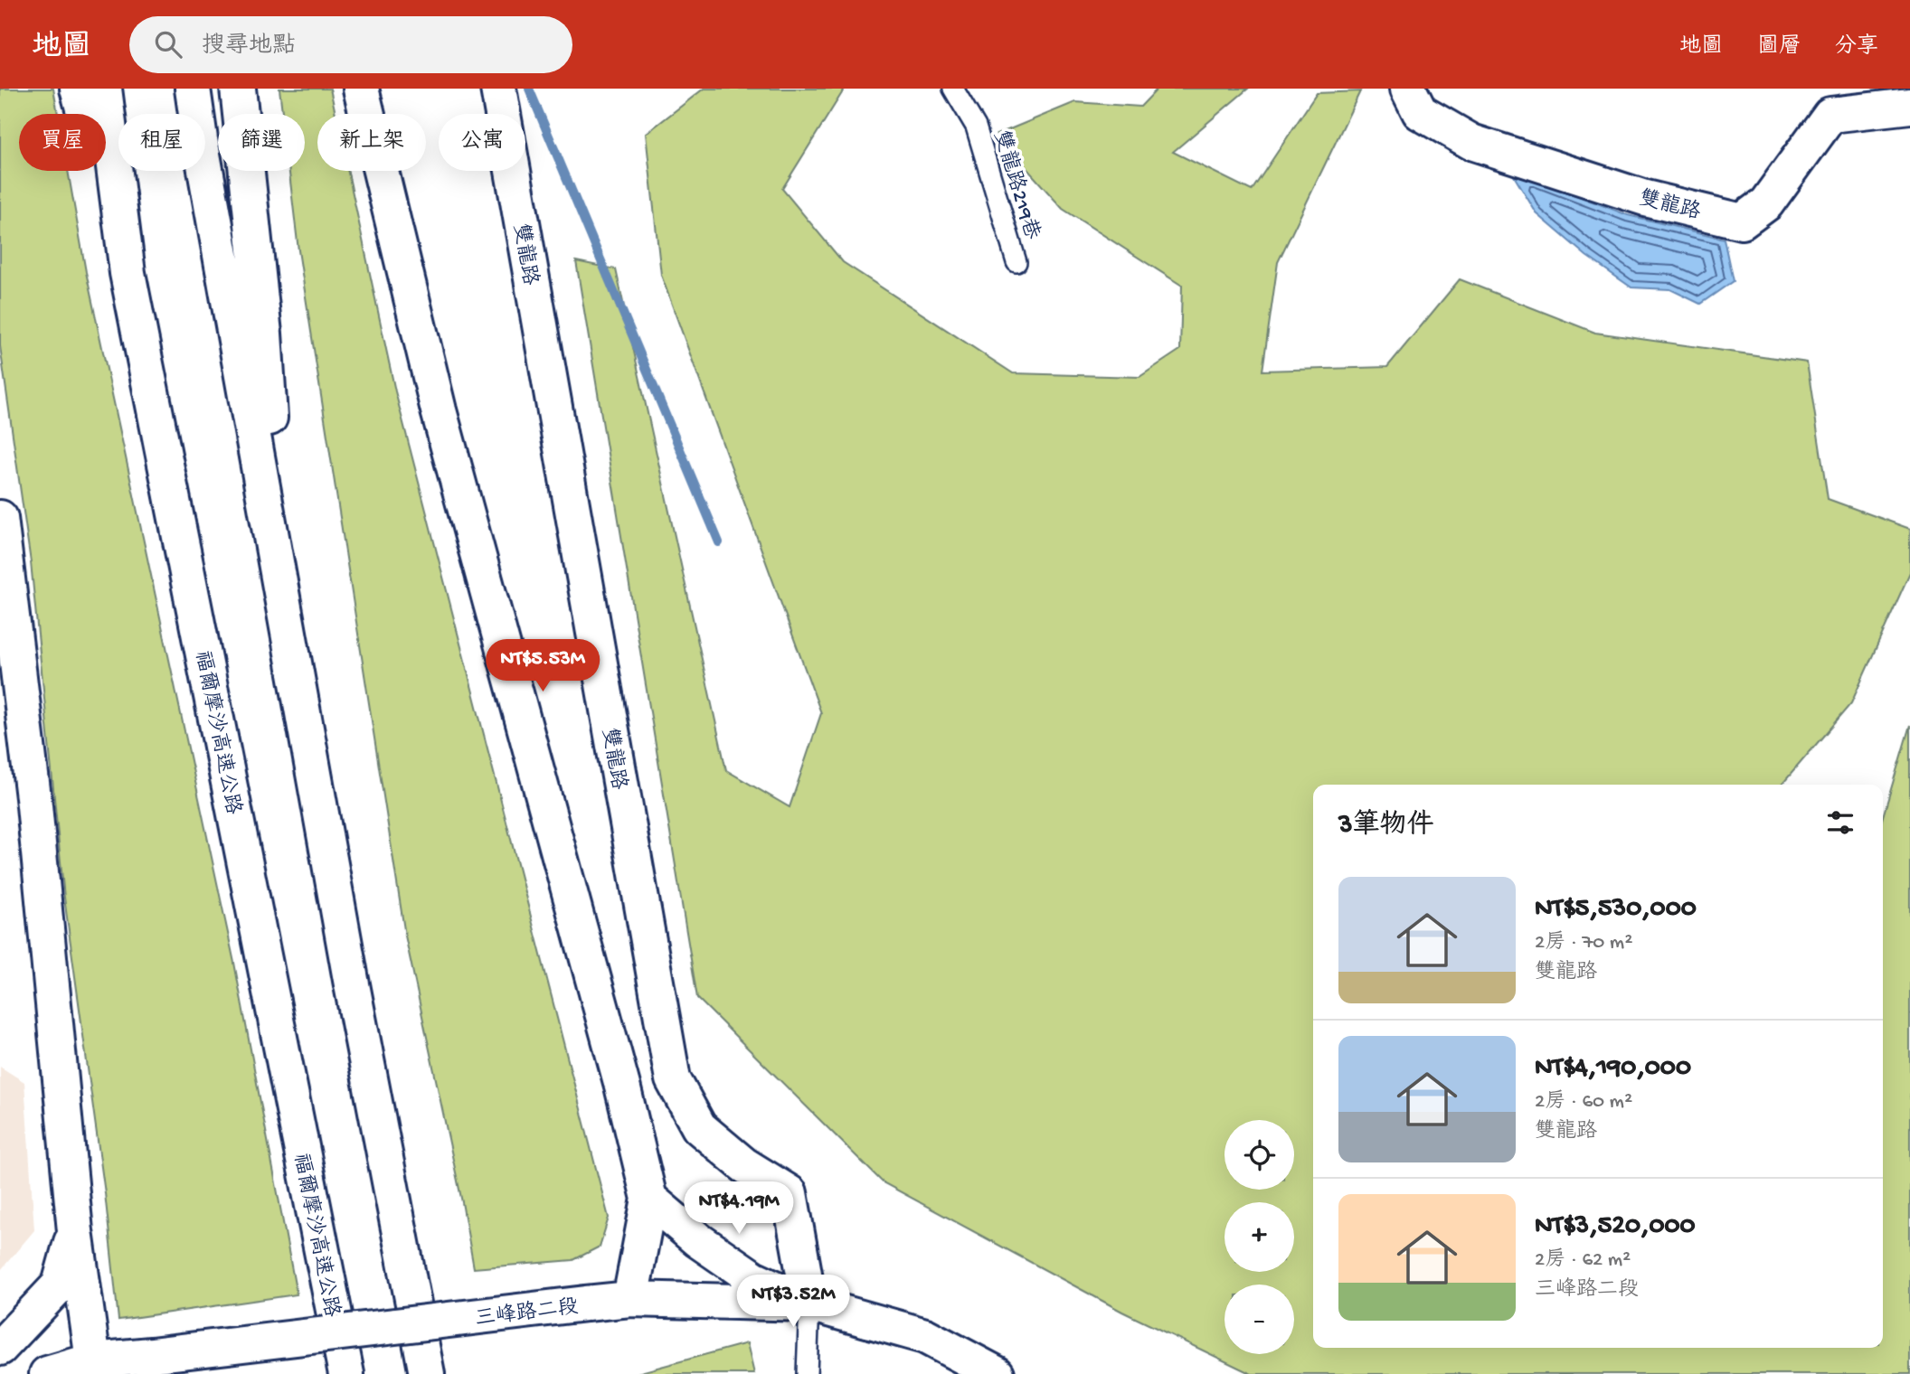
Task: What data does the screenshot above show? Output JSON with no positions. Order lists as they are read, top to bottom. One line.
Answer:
{"streets":{"main road":["雙龍路","福爾摩沙高速公路","三峰路二段"],"lane":["雙龍路219巷"]},"crossings":[["雙龍路","三峰路二段"]],"page":{"header":"地圖","search":"搜尋地點","nav":["地圖","圖層","分享"],"chip":["買屋","租屋","篩選","新上架","公寓"],"price":["NT$5.53M","NT$4.19M","NT$3.52M"],"heading":"3筆物件","list":[{"name":"NT$5,530,000","note":"2房 · 70 m² · 雙龍路"},{"name":"NT$4,190,000","note":"2房 · 60 m² · 雙龍路"},{"name":"NT$3,520,000","note":"2房 · 62 m² · 三峰路二段"}],"map_buttons":["+","−"]}}
